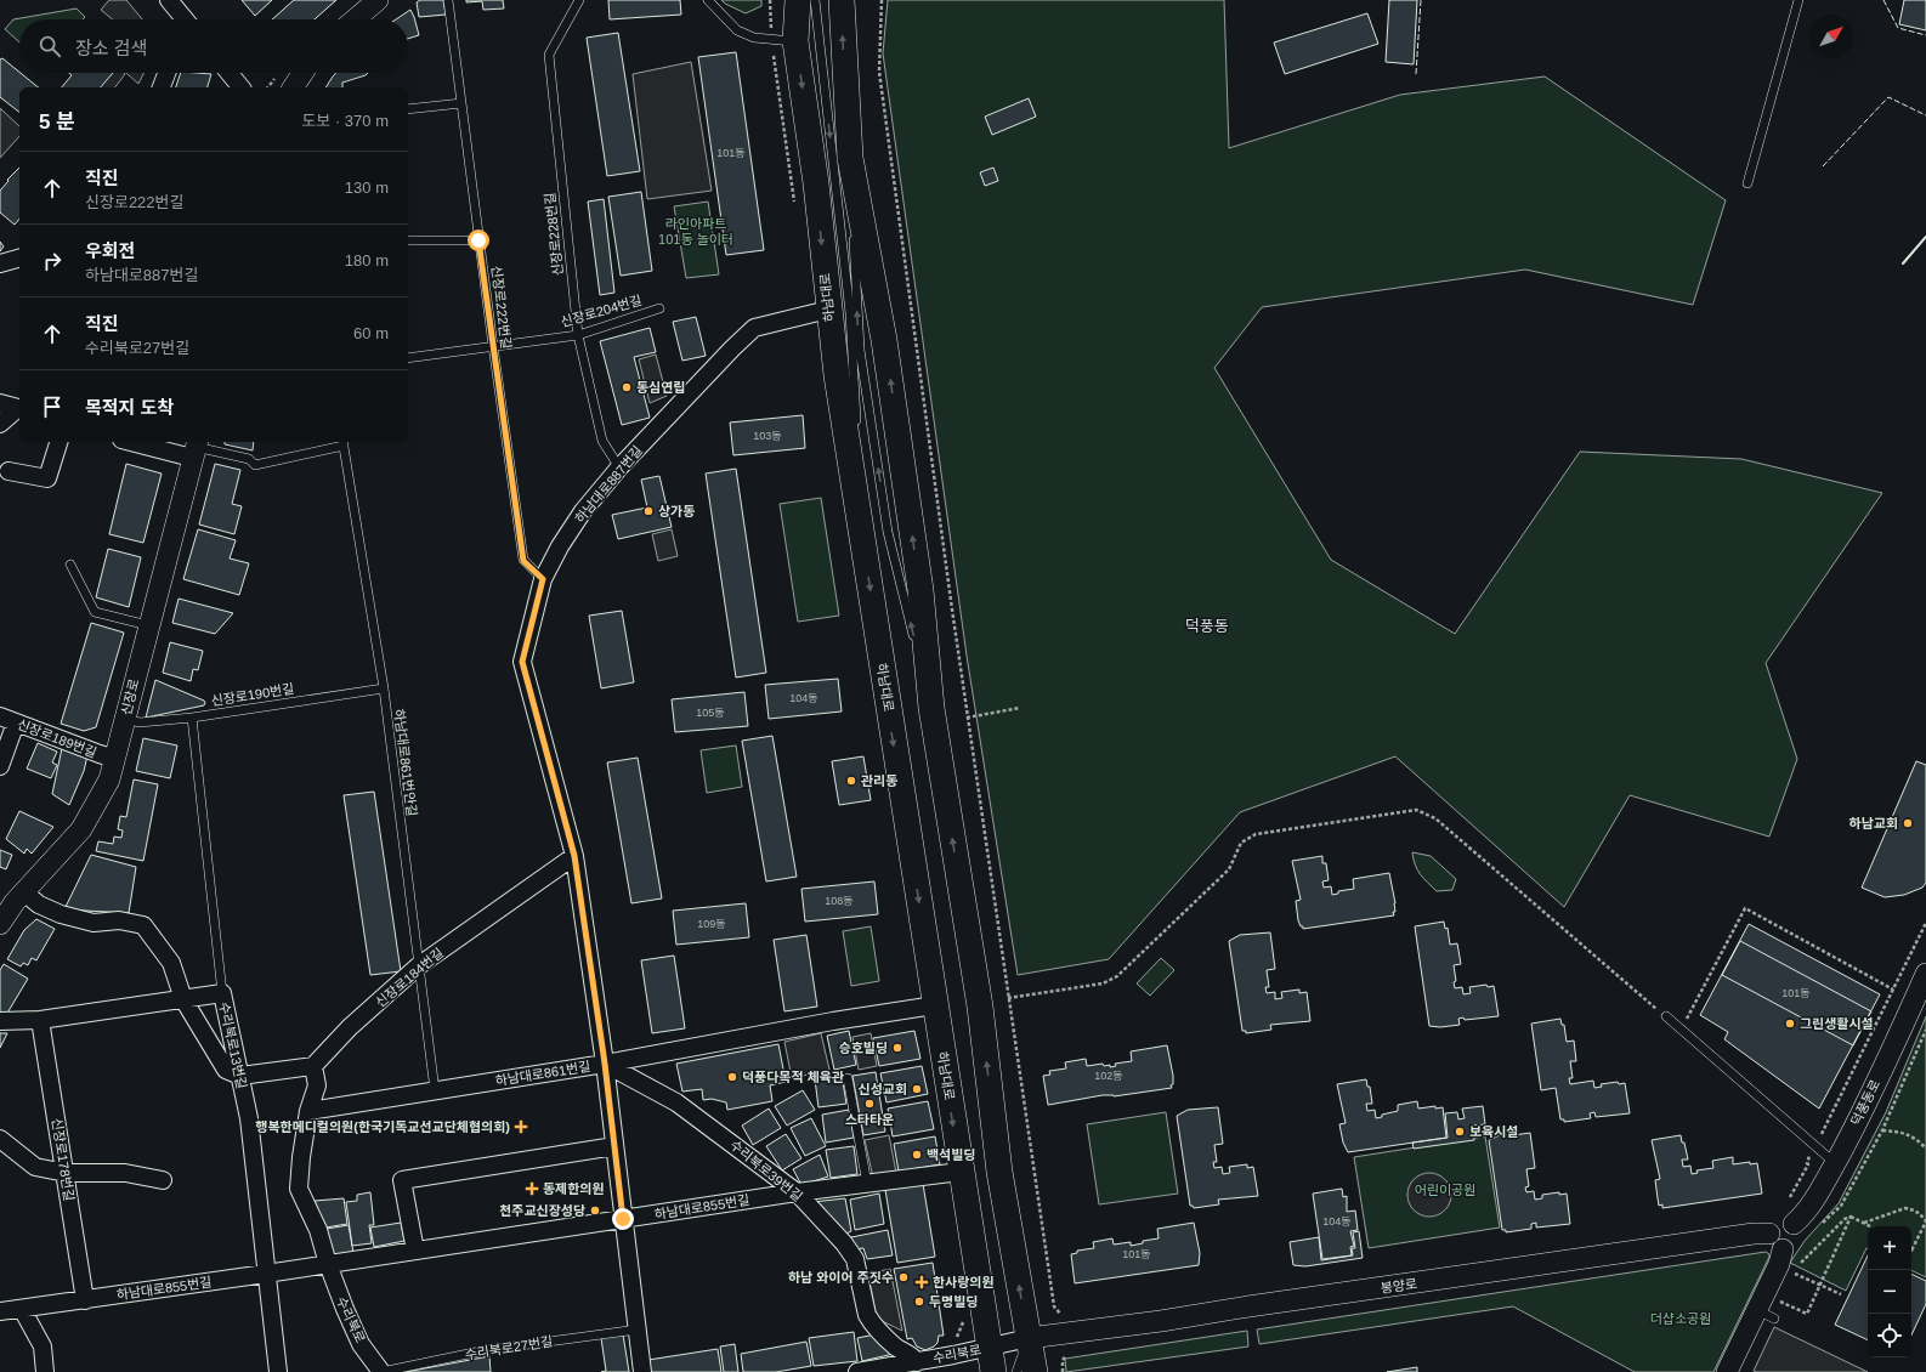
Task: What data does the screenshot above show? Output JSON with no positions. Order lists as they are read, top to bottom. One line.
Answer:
{"streets":{"main road":["하남대로"],"street":["하남대로887번길","신장로","신장로189번길","신장로184번길","수리북로13번길","하남대로861번길","덕풍동로","신장로178번길","수리북로39번길","하남대로855번길","봉양로","수리북로"],"lane":["신장로228번길","신장로222번길","신장로204번길","신장로190번길","하남대로861번안길","수리북로27번길"]},"crossings":[["신장로228번길","신장로204번길"],["신장로228번길","하남대로887번길"],["하남대로","하남대로887번길"],["하남대로","하남대로861번길"],["하남대로","하남대로855번길"],["하남대로","수리북로"],["신장로222번길","신장로204번길"],["신장로222번길","하남대로887번길"],["하남대로887번길","신장로184번길"],["하남대로887번길","하남대로861번길"],["하남대로887번길","수리북로39번길"],["신장로190번길","신장로"],["신장로190번길","하남대로861번안길"],["신장로190번길","수리북로13번길"],["신장로","신장로189번길"],["하남대로861번안길","신장로184번길"],["하남대로861번안길","하남대로861번길"],["수리북로13번길","하남대로855번길"],["하남대로861번길","수리북로39번길"],["덕풍동로","봉양로"],["신장로178번길","하남대로855번길"],["수리북로39번길","하남대로855번길"],["수리북로39번길","수리북로"],["하남대로855번길","수리북로"],["봉양로","수리북로"],["수리북로","수리북로27번길"]],"districts":["덕풍동"],"parks":["라인아파트 101동 놀이터","어린이공원","더샵소공원"],"places":{"other":["동심연립","상가동","관리동","하남교회","그린생활시설","승호빌딩","덕풍다목적 체육관","신성교회","스타타운","보육시설","백석빌딩","천주교신장성당","하남 와이어 주짓수","두명빌딩"],"health":["행복한메디컬의원(한국기독교선교단체협의회)","동제한의원","한사랑의원"]},"house_numbers":["101동","103동","104동","105동","108동","109동","101동","102동","104동","101동"],"north":"top right","page":{"search":"장소 검색","heading":["5 분","도보 · 370 m"],"list":[["직진","신장로222번길","130 m"],["우회전","하남대로887번길","180 m"],["직진","수리북로27번길","60 m"],"목적지 도착"],"map_buttons":["+","−"]}}
